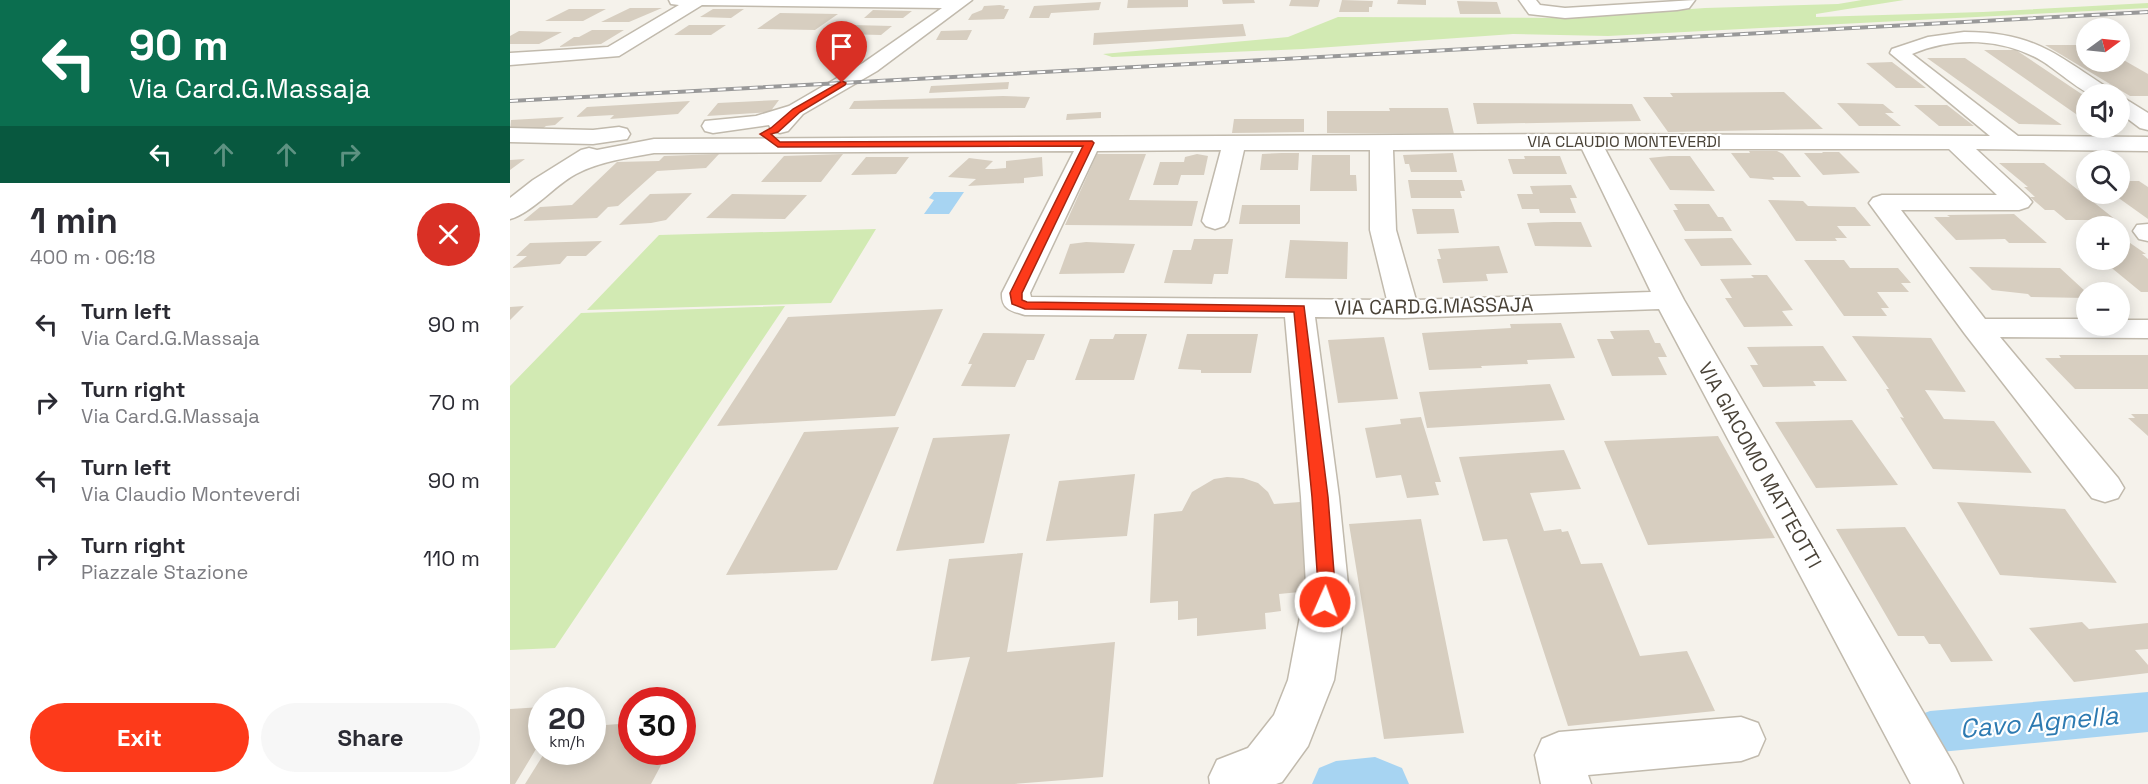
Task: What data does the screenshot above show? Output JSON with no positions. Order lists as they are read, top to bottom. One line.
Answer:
{"streets":{"street":["VIA CLAUDIO MONTEVERDI","VIA CARD.G.MASSAJA","VIA GIACOMO MATTEOTTI"]},"crossings":[["VIA CLAUDIO MONTEVERDI","VIA CARD.G.MASSAJA"],["VIA CLAUDIO MONTEVERDI","VIA GIACOMO MATTEOTTI"],["VIA CARD.G.MASSAJA","VIA GIACOMO MATTEOTTI"]],"water":["Cavo Agnella"],"north":"right","page":{"turn":["90 m","Via Card.G.Massaja"],"map_buttons":["+","−"],"heading":["1 min","400 m · 06:18"],"list":[{"name":"Turn left","note":"Via Card.G.Massaja","value":"90 m"},{"name":"Turn right","note":"Via Card.G.Massaja","value":"70 m"},{"name":"Turn left","note":"Via Claudio Monteverdi","value":"90 m"},{"name":"Turn right","note":"Piazzale Stazione","value":"110 m"}],"speed":"20 km/h","limit":"30","buttons":["Exit","Share"]}}
